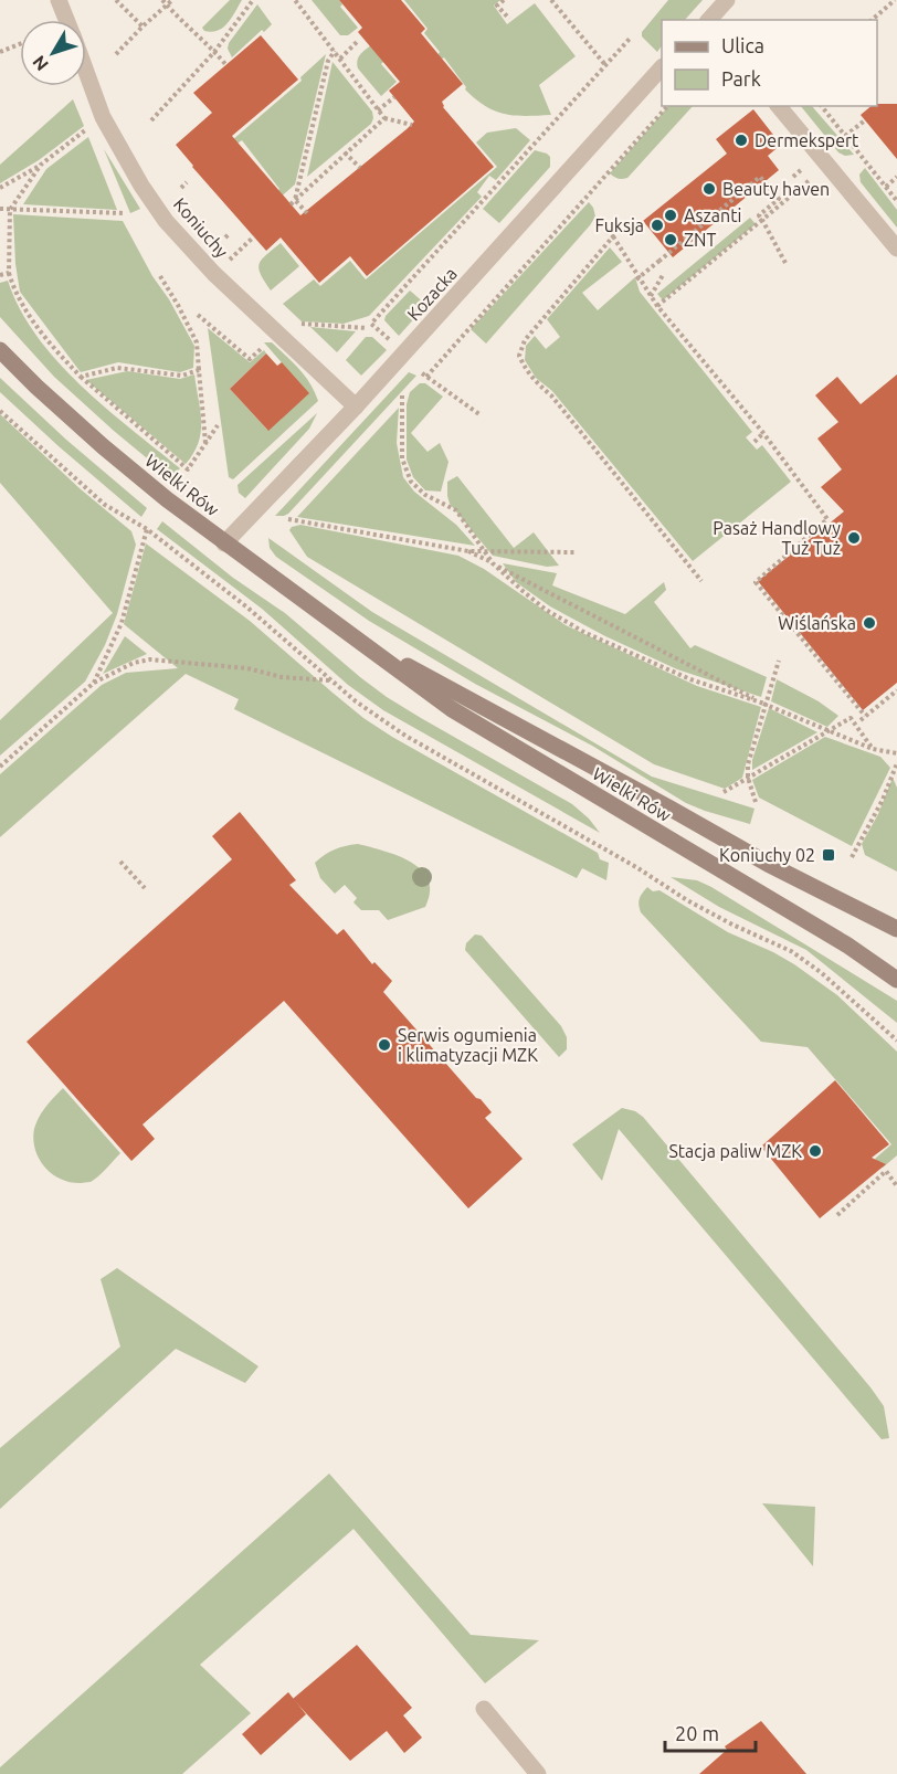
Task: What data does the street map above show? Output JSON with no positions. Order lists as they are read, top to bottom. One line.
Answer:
{"streets":{"street":["Koniuchy","Kozacka","Wielki Rów"]},"crossings":[["Koniuchy","Kozacka"],["Kozacka","Wielki Rów"]],"places":{"other":["Dermekspert","Beauty haven","Aszanti","Fuksja","ZNT","Pasaż Handlowy Tuż Tuż","Wiślańska","Serwis ogumienia i klimatyzacji MZK","Stacja paliw MZK"],"transit":["Koniuchy 02"]},"legend":["Ulica","Park"],"scale_bar":"20 m","north":"bottom left"}
